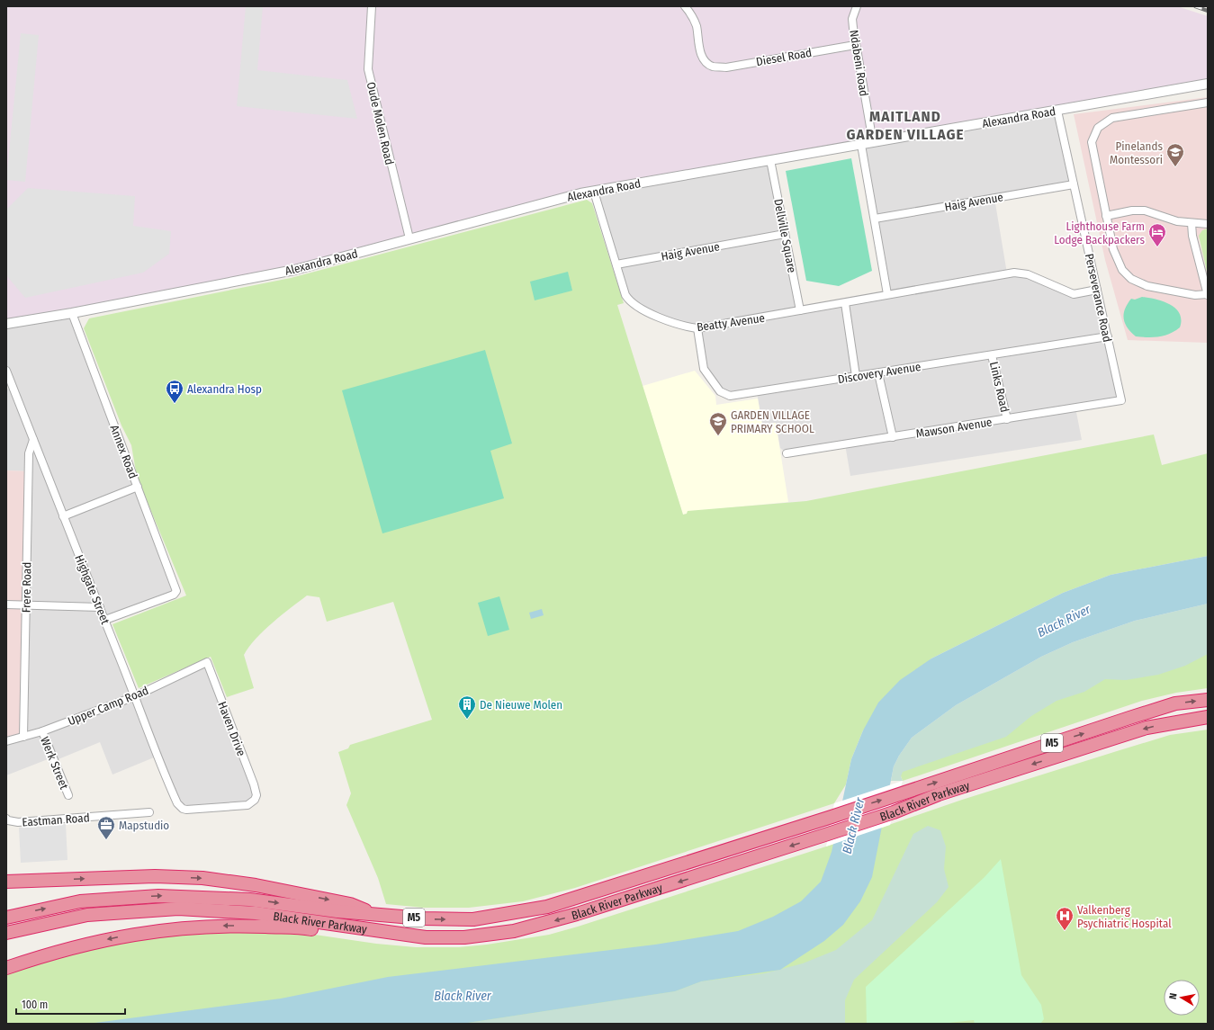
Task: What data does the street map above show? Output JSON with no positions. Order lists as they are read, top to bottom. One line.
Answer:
{"streets":{"highway":["M5","Black River Parkway"],"street":["Diesel Road","Ndabeni Road","Alexandra Road","Oude Molen Road","Haig Avenue","Dellville Square","Perseverance Road","Beatty Avenue","Discovery Avenue","Links Road","Mawson Avenue","Annex Road","Frere Road","Highgate Street","Upper Camp Road","Haven Drive","Werk Street","Eastman Road"]},"crossings":[["Diesel Road","Ndabeni Road"],["Ndabeni Road","Alexandra Road"],["Alexandra Road","Oude Molen Road"],["Alexandra Road","Dellville Square"],["Alexandra Road","Perseverance Road"],["Alexandra Road","Beatty Avenue"],["Alexandra Road","Annex Road"],["Haig Avenue","Dellville Square"],["Haig Avenue","Perseverance Road"],["Haig Avenue","Beatty Avenue"],["Dellville Square","Beatty Avenue"],["Perseverance Road","Beatty Avenue"],["Perseverance Road","Discovery Avenue"],["Perseverance Road","Mawson Avenue"],["Beatty Avenue","Discovery Avenue"],["Discovery Avenue","Links Road"],["Links Road","Mawson Avenue"],["Annex Road","Highgate Street"],["Frere Road","Highgate Street"],["Frere Road","Upper Camp Road"],["Highgate Street","Upper Camp Road"],["Highgate Street","Haven Drive"],["Upper Camp Road","Haven Drive"],["Upper Camp Road","Werk Street"]],"districts":["MAITLAND GARDEN VILLAGE"],"water":["Black River"],"places":{"school or university":["Pinelands Montessori","GARDEN VILLAGE PRIMARY SCHOOL"],"hotel":["Lighthouse Farm Lodge Backpackers"],"bus stop":["Alexandra Hosp"],"building":["De Nieuwe Molen"],"office":["Mapstudio"],"hospital":["Valkenberg Psychiatric Hospital"]},"scale_bar":"100 m","north":"left"}
